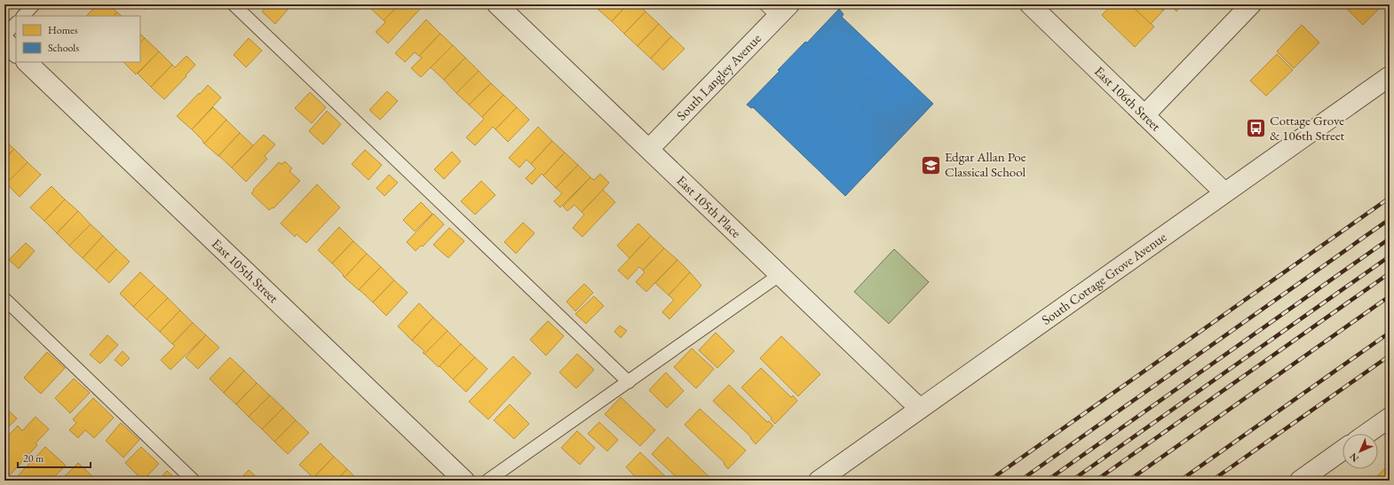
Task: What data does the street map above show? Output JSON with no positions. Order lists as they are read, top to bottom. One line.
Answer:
{"streets":{"street":["South Langley Avenue","East 106th Street","East 105th Place","East 105th Street","South Cottage Grove Avenue"]},"crossings":[["South Langley Avenue","East 105th Place"],["East 106th Street","South Cottage Grove Avenue"],["East 105th Place","South Cottage Grove Avenue"]],"places":{"bus stop":["Cottage Grove & 106th Street"],"school or university":["Edgar Allan Poe Classical School"]},"legend":["Homes","Schools"],"scale_bar":"20 m","north":"bottom left"}
